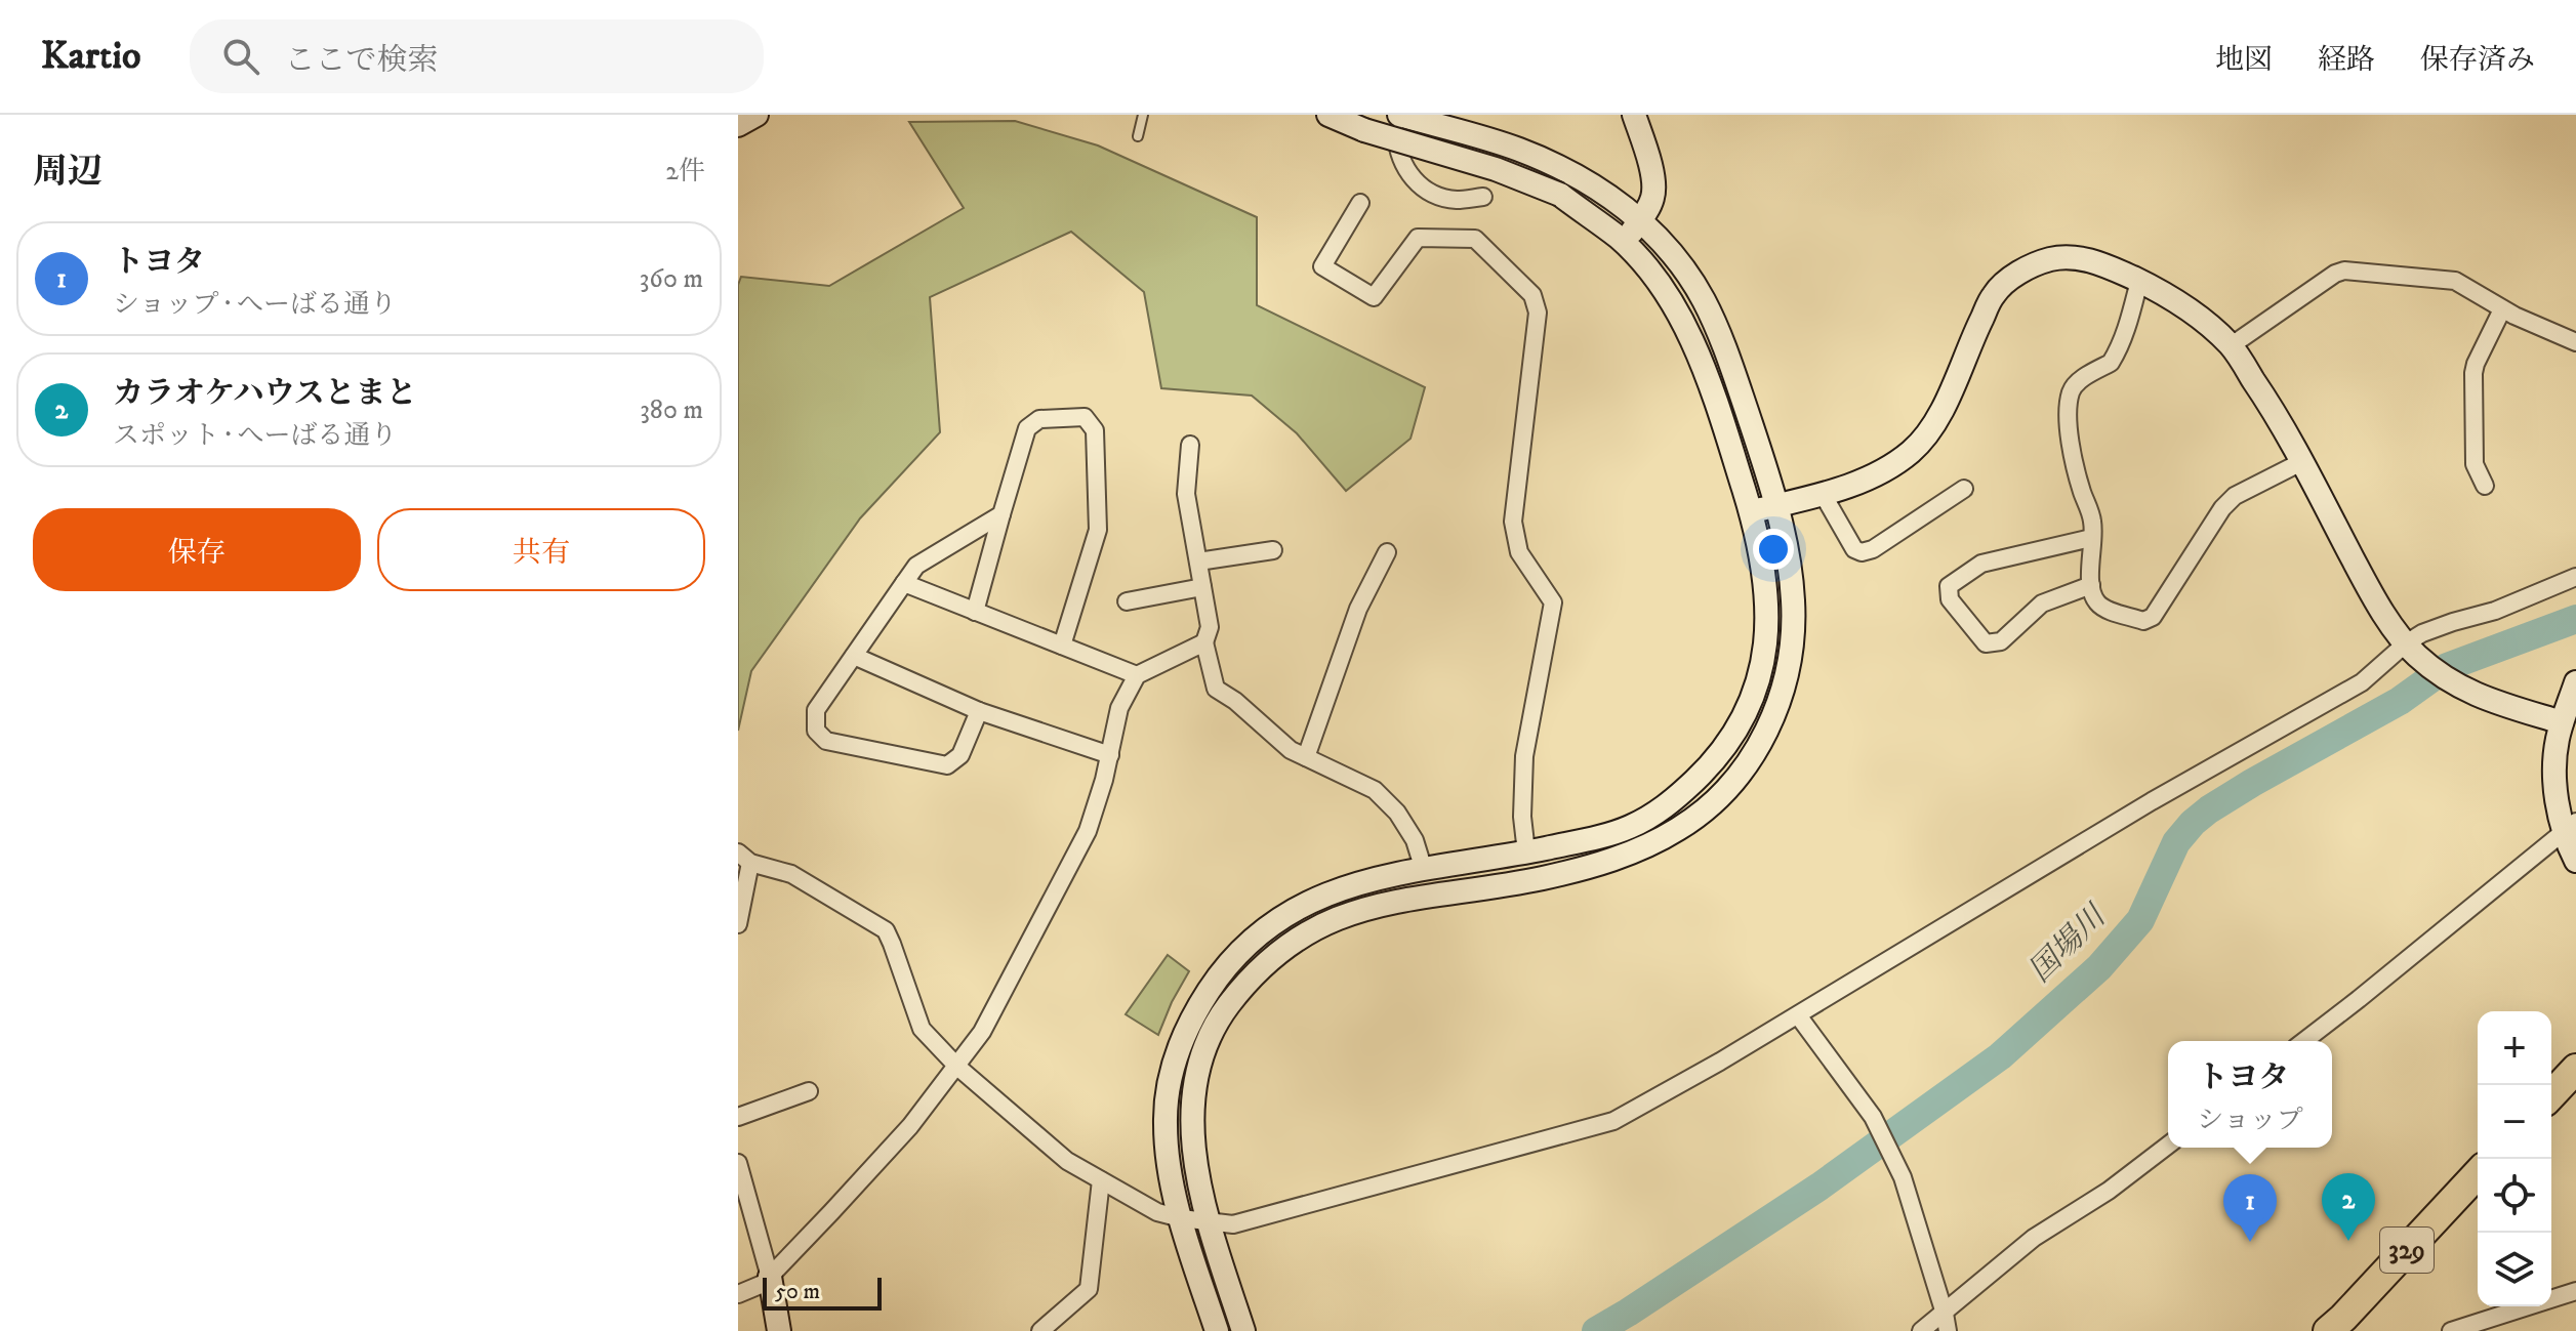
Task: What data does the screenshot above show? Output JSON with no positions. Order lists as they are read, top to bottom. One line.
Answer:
{"streets":{"highway":["329"]},"water":["国場川"],"scale_bar":"50 m","page":{"header":"Kartio","search":"ここで検索","nav":["地図","経路","保存済み"],"heading":["周辺","2件"],"list":[{"mark":"1","name":"トヨタ","note":"ショップ · へーばる通り","value":"360 m"},{"mark":"2","name":"カラオケハウスとまと","note":"スポット · へーばる通り","value":"380 m"}],"buttons":["保存","共有"],"map_buttons":["+","−"],"popup":["トヨタ","ショップ"],"pins":["2","1"],"scale":"50 m"}}
